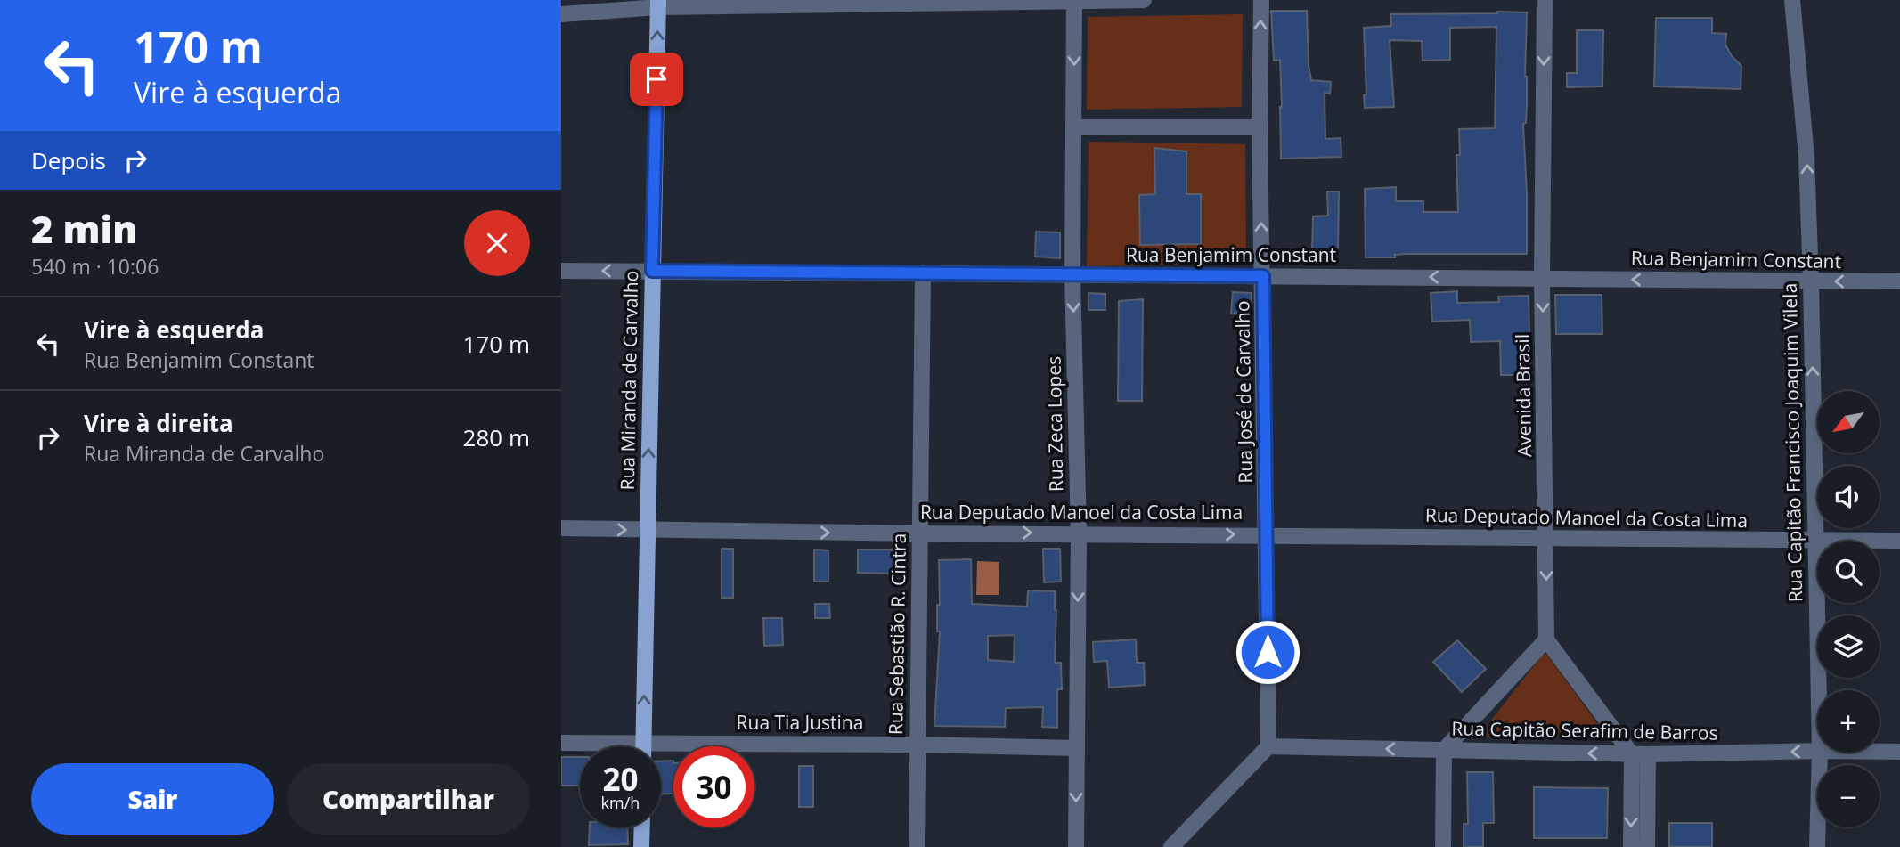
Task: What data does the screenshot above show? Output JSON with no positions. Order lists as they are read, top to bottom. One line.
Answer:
{"streets":{"main road":["Rua Miranda de Carvalho"],"street":["Rua Benjamim Constant","Rua José de Carvalho","Avenida Brasil","Rua Zeca Lopes","Rua Capitão Francisco Joaquim Vilela","Rua Deputado Manoel da Costa Lima","Rua Sebastião R. Cintra","Rua Tia Justina","Rua Capitão Serafim de Barros"]},"crossings":[["Rua Benjamim Constant","Rua Miranda de Carvalho"],["Rua Benjamim Constant","Rua José de Carvalho"],["Rua Benjamim Constant","Avenida Brasil"],["Rua Benjamim Constant","Rua Zeca Lopes"],["Rua Benjamim Constant","Rua Capitão Francisco Joaquim Vilela"],["Rua Benjamim Constant","Rua Sebastião R. Cintra"],["Rua Miranda de Carvalho","Rua Deputado Manoel da Costa Lima"],["Rua Miranda de Carvalho","Rua Tia Justina"],["Rua José de Carvalho","Rua Deputado Manoel da Costa Lima"],["Rua José de Carvalho","Rua Capitão Serafim de Barros"],["Avenida Brasil","Rua Deputado Manoel da Costa Lima"],["Rua Zeca Lopes","Rua Deputado Manoel da Costa Lima"],["Rua Zeca Lopes","Rua Tia Justina"],["Rua Capitão Francisco Joaquim Vilela","Rua Deputado Manoel da Costa Lima"],["Rua Deputado Manoel da Costa Lima","Rua Sebastião R. Cintra"],["Rua Sebastião R. Cintra","Rua Tia Justina"]],"one_way":["Rua Benjamim Constant","Rua Miranda de Carvalho","Rua José de Carvalho","Avenida Brasil","Rua Zeca Lopes","Rua Capitão Francisco Joaquim Vilela","Rua Deputado Manoel da Costa Lima","Rua Capitão Serafim de Barros"],"north":"bottom left","page":{"turn":["170 m","Vire à esquerda"],"then":"Depois","heading":["2 min","540 m · 10:06"],"list":[{"name":"Vire à esquerda","note":"Rua Benjamim Constant","value":"170 m"},{"name":"Vire à direita","note":"Rua Miranda de Carvalho","value":"280 m"}],"map_buttons":["+","−"],"speed":"20 km/h","limit":"30","buttons":["Sair","Compartilhar"]}}
